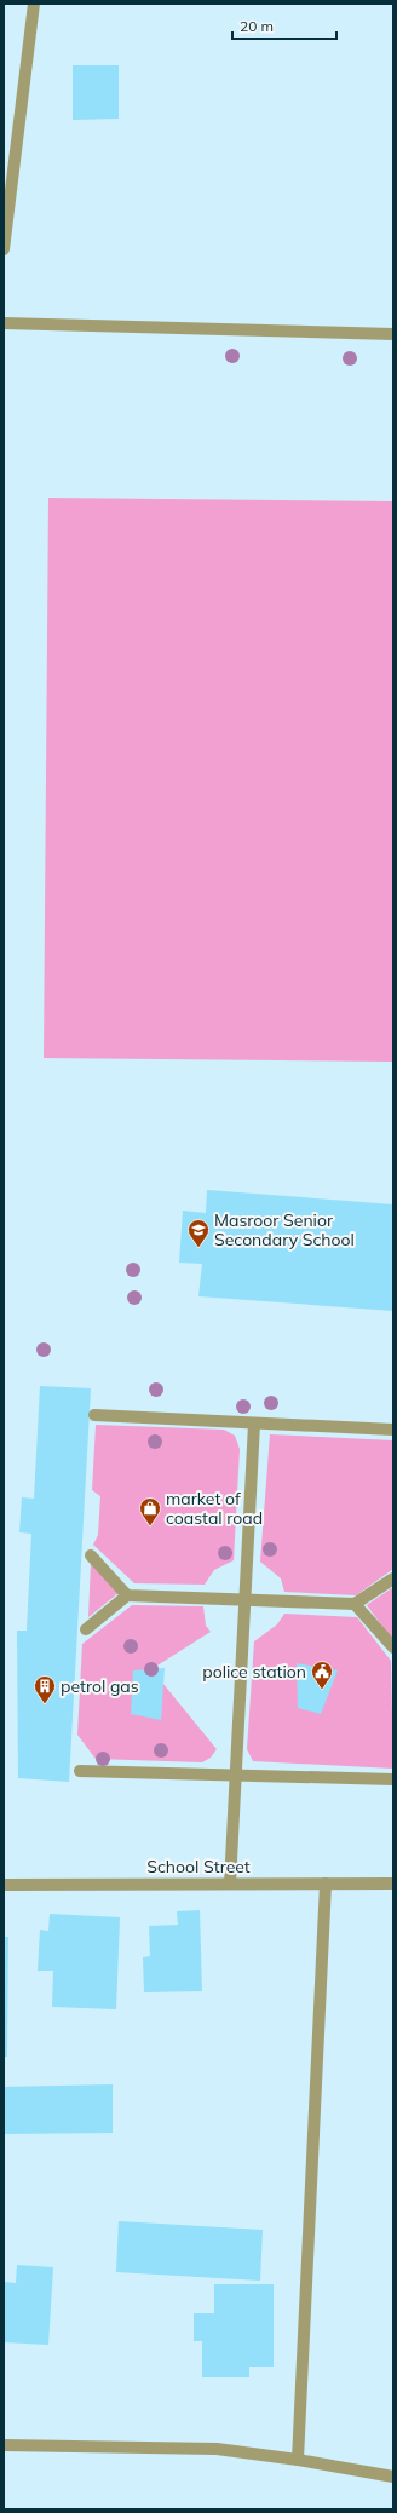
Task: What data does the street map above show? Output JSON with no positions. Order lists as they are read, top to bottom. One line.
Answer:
{"streets":{"street":["School Street"]},"places":{"school or university":["Masroor Senior Secondary School"],"shop":["market of coastal road"],"public building":["police station"],"building":["petrol gas"]},"scale_bar":"20 m"}
